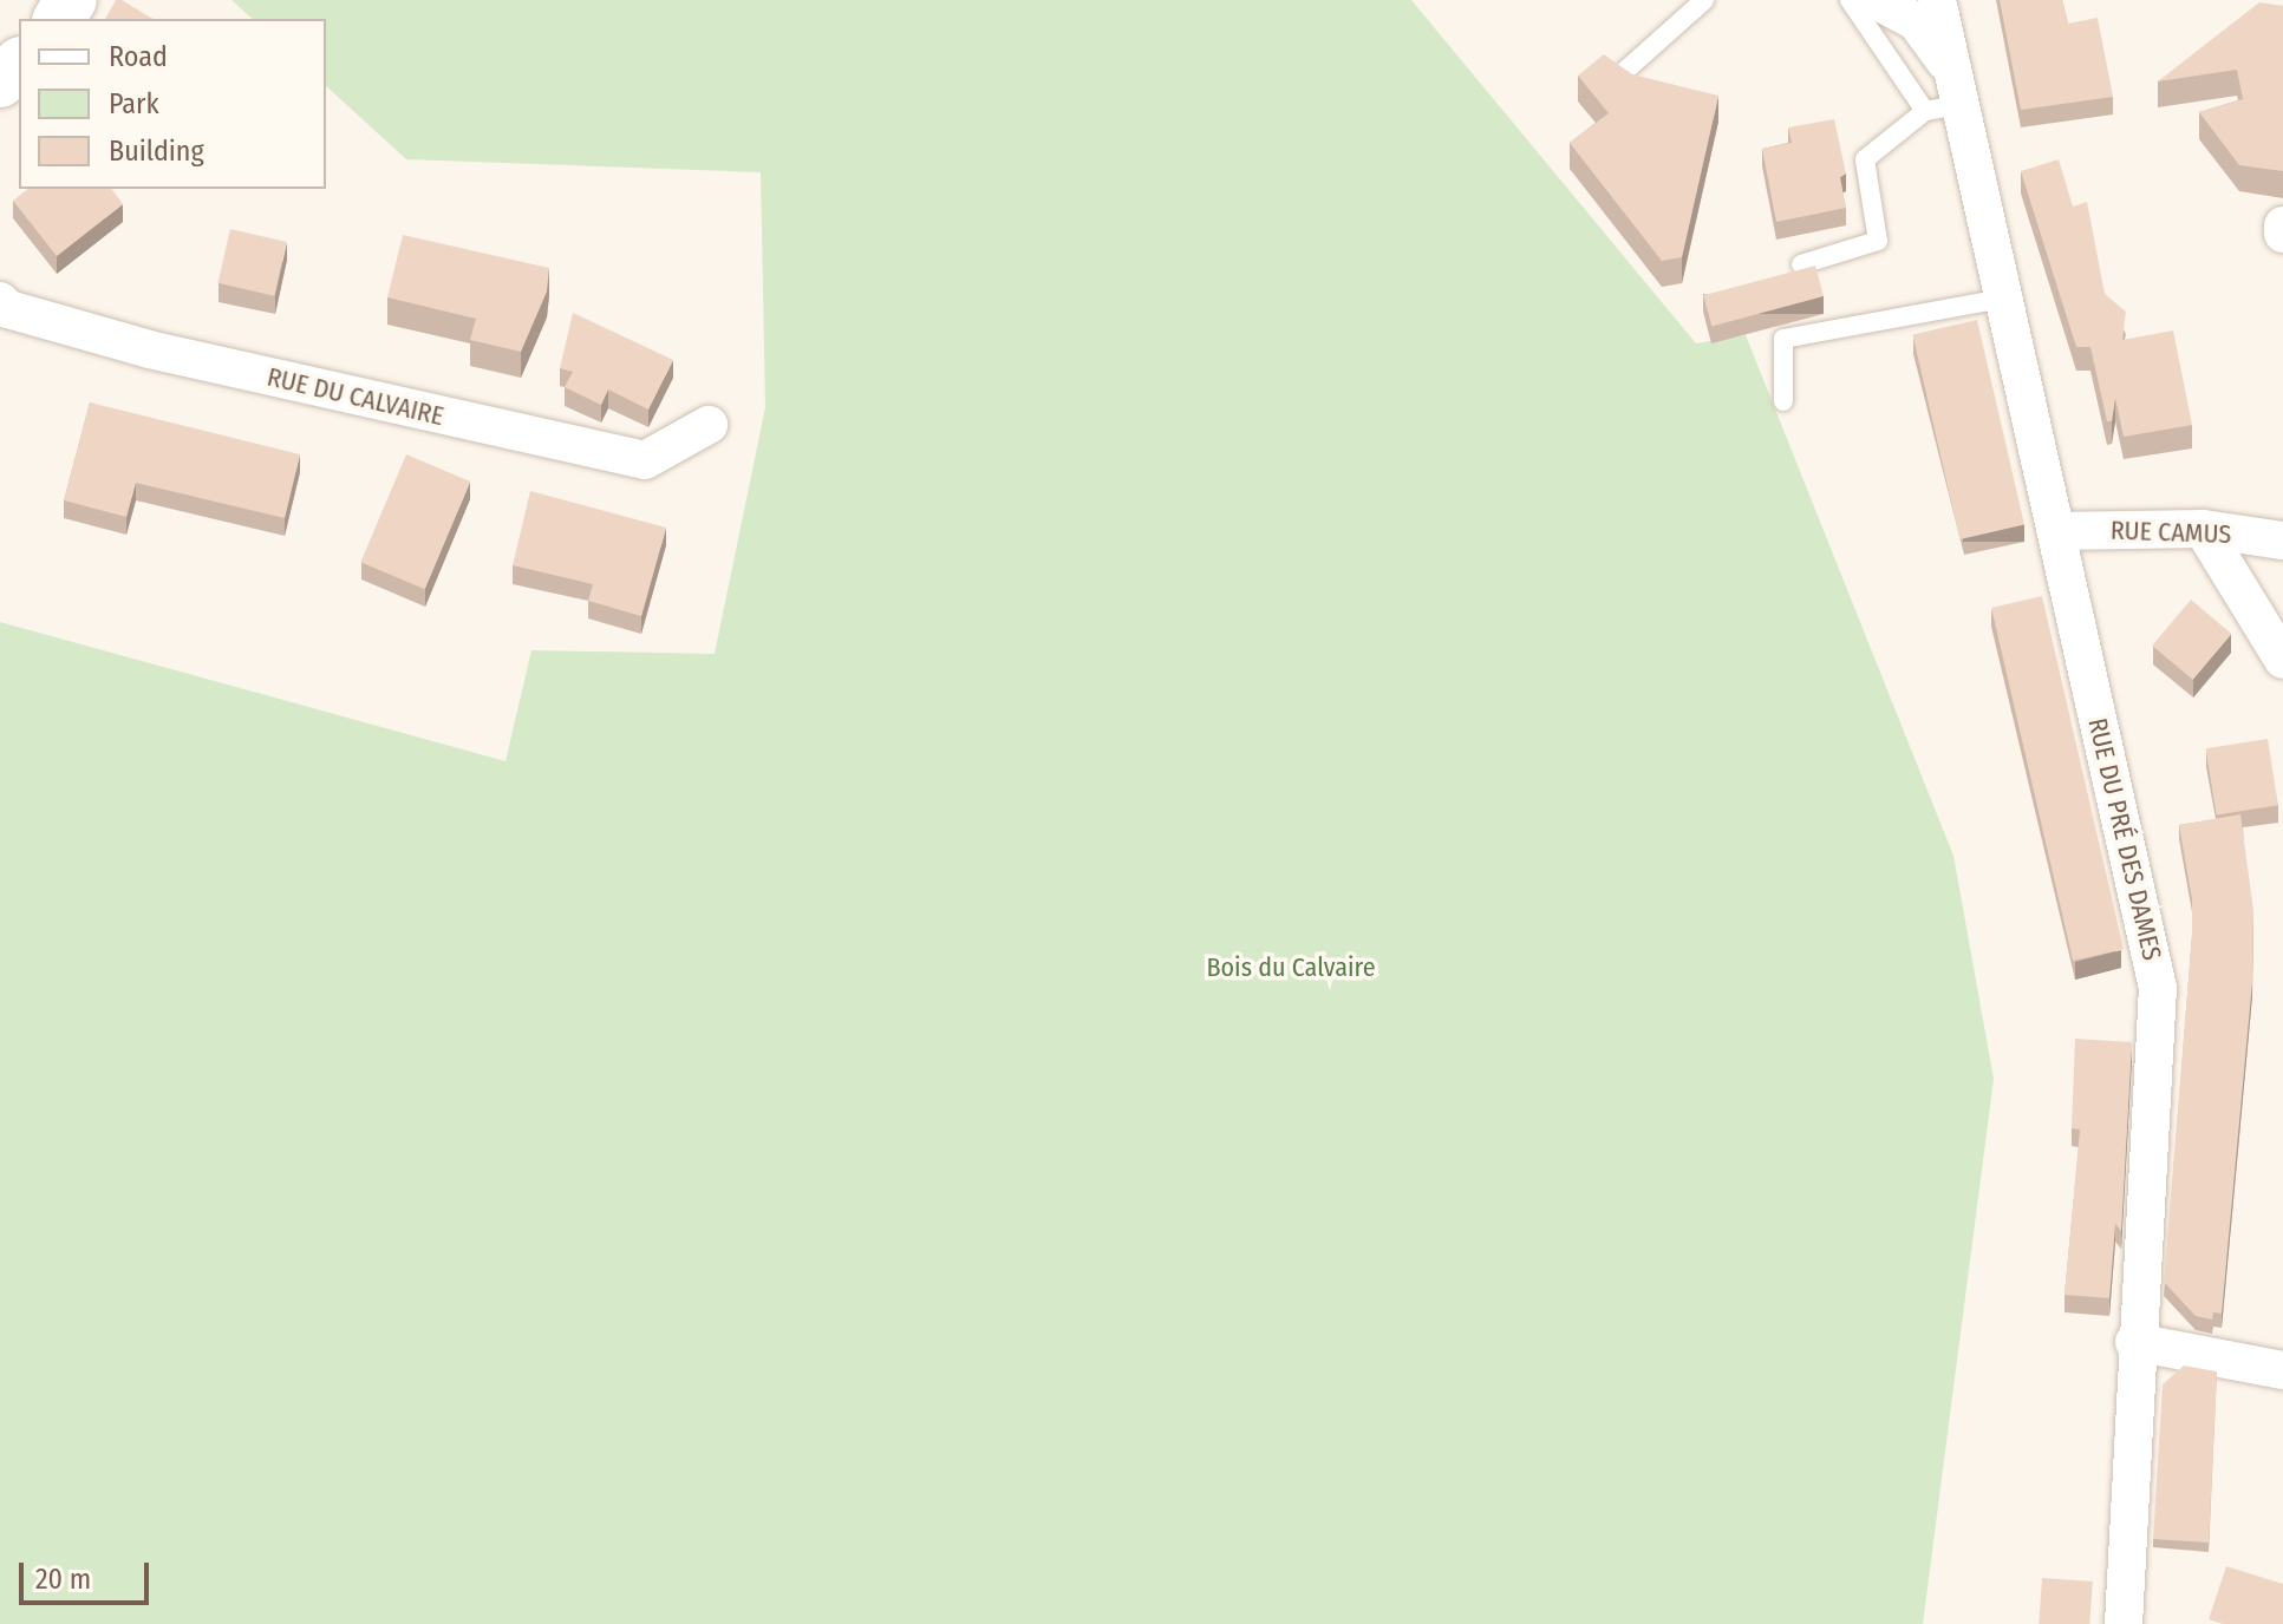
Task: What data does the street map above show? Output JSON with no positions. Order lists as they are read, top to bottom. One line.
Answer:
{"streets":{"street":["RUE DU CALVAIRE","RUE CAMUS","RUE DU PRÉ DES DAMES"]},"crossings":[["RUE CAMUS","RUE DU PRÉ DES DAMES"]],"parks":["Bois du Calvaire"],"legend":["Road","Park","Building"],"scale_bar":"20 m"}
